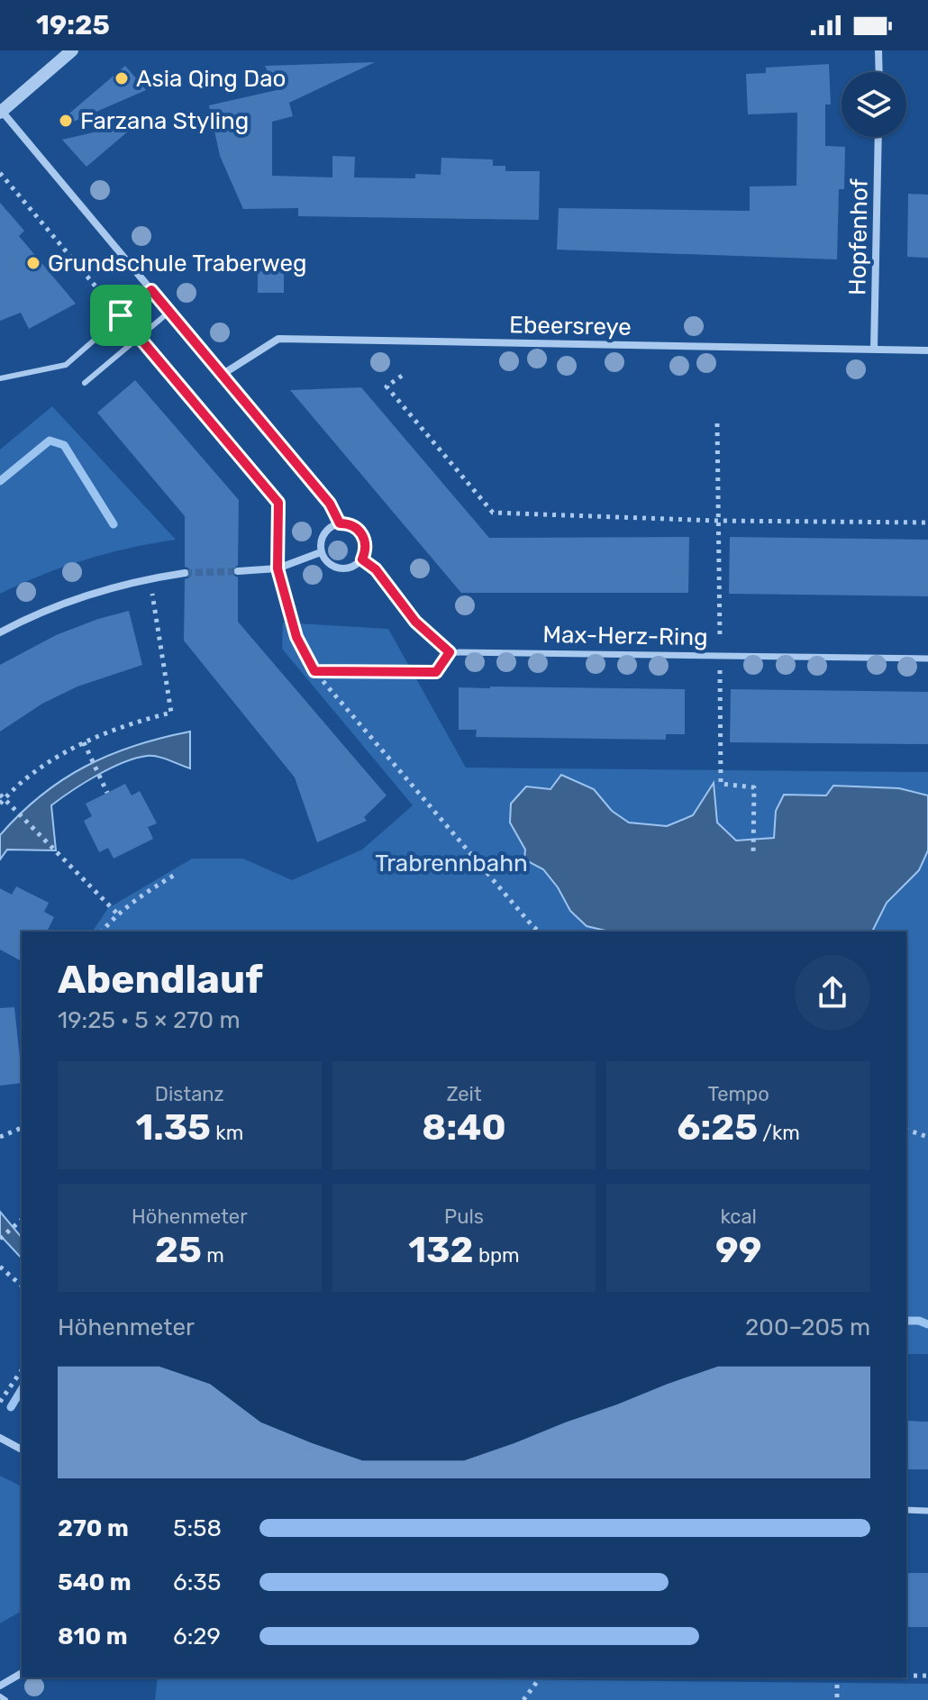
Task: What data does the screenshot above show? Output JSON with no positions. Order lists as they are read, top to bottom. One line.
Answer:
{"streets":{"street":["Hopfenhof","Ebeersreye","Max-Herz-Ring"]},"crossings":[["Hopfenhof","Ebeersreye"]],"parks":["Trabrennbahn"],"places":["Asia Qing Dao","Farzana Styling","Grundschule Traberweg"],"page":{"status":"19:25","heading":["Abendlauf","19:25 · 5 × 270 m"],"stats":[["Distanz","1.35 km"],["Zeit","8:40"],["Tempo","6:25 /km"],["Höhenmeter","25 m"],["Puls","132 bpm"],["kcal","99"]],"chart":["Höhenmeter","200–205 m"],"list":[{"name":"270 m","note":"5:58"},{"name":"540 m","note":"6:35"},{"name":"810 m","note":"6:29"}]}}
